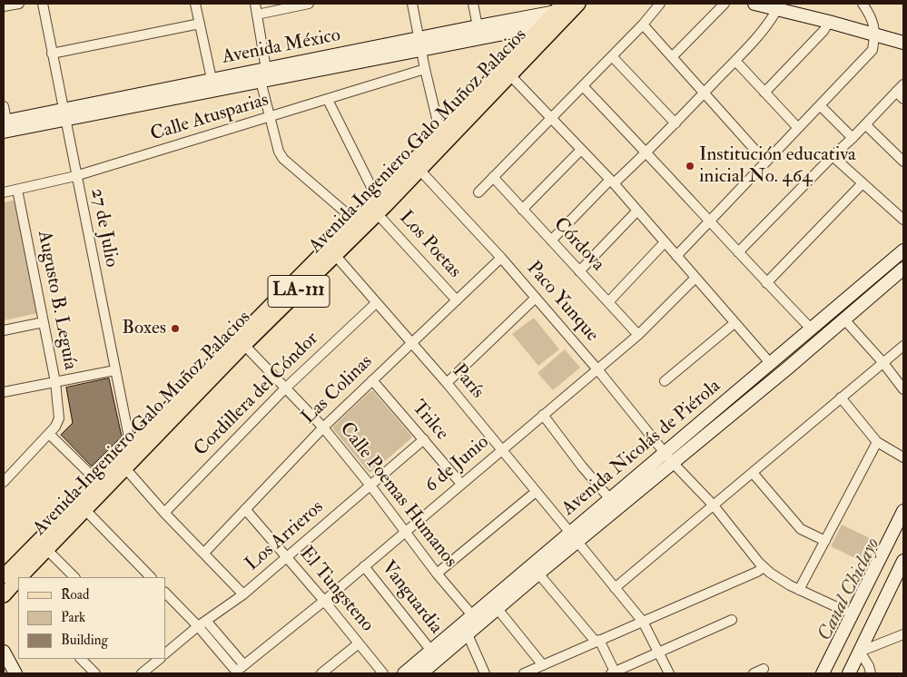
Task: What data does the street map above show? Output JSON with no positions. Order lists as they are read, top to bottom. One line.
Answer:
{"streets":{"main road":["Avenida Ingeniero Galo Muñoz Palacios","LA-111"],"street":["Avenida México","Calle Atusparias","27 de Julio","Los Poetas","Córdova","Augusto B. Leguía","Paco Yunque","París","Las Colinas","Cordillera del Cóndor","Trilce","Avenida Nicolás de Piérola","6 de Junio","Calle Poemas Humanos","Los Arrieros","El Tungsteno","Vanguardia"]},"crossings":[["Avenida México","Avenida Ingeniero Galo Muñoz Palacios"],["Avenida México","27 de Julio"],["Calle Atusparias","27 de Julio"],["Calle Atusparias","Los Poetas"],["Calle Atusparias","Augusto B. Leguía"],["Avenida Ingeniero Galo Muñoz Palacios","27 de Julio"],["Avenida Ingeniero Galo Muñoz Palacios","Los Poetas"],["Avenida Ingeniero Galo Muñoz Palacios","Paco Yunque"],["Avenida Ingeniero Galo Muñoz Palacios","París"],["Avenida Ingeniero Galo Muñoz Palacios","Calle Poemas Humanos"],["Los Poetas","Las Colinas"],["Córdova","6 de Junio"],["Paco Yunque","Las Colinas"],["Paco Yunque","Avenida Nicolás de Piérola"],["Paco Yunque","6 de Junio"],["París","Las Colinas"],["París","Cordillera del Cóndor"],["París","Avenida Nicolás de Piérola"],["París","6 de Junio"],["Las Colinas","Trilce"],["Las Colinas","Calle Poemas Humanos"],["Las Colinas","El Tungsteno"],["Cordillera del Cóndor","Calle Poemas Humanos"],["Trilce","6 de Junio"],["Trilce","Los Arrieros"],["Avenida Nicolás de Piérola","Calle Poemas Humanos"],["Avenida Nicolás de Piérola","Vanguardia"],["6 de Junio","Calle Poemas Humanos"],["6 de Junio","El Tungsteno"],["6 de Junio","Vanguardia"],["Calle Poemas Humanos","Los Arrieros"],["Los Arrieros","El Tungsteno"]],"water":["Canal Chiclayo"],"places":["Institución educativa inicial No. 464","Boxes"],"legend":["Road","Park","Building"]}
